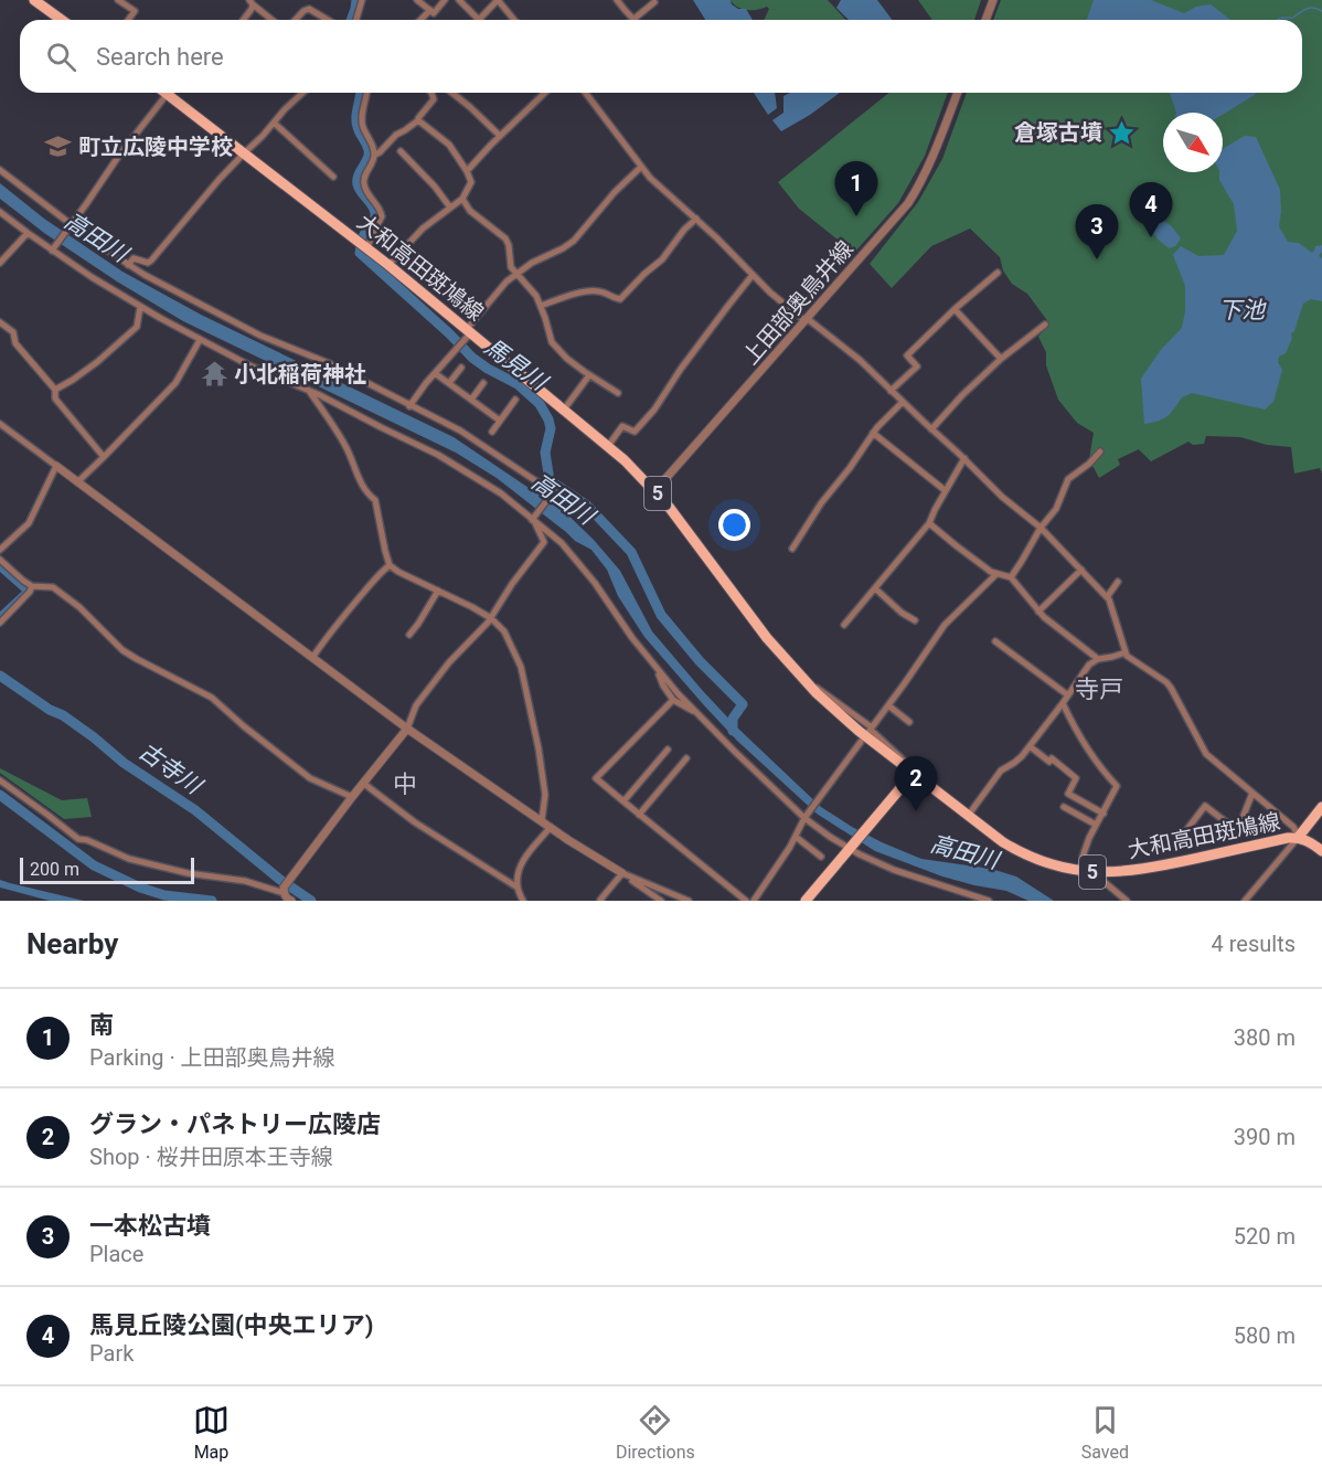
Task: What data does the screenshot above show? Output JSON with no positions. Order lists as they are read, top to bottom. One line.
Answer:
{"streets":{"main road":["大和高田斑鳩線","5"],"street":["上田部奥鳥井線"]},"crossings":[["大和高田斑鳩線","上田部奥鳥井線"]],"districts":["寺戸","中"],"water":["高田川","下池","馬見川","古寺川"],"places":{"place":["倉塚古墳"],"school or university":["町立広陵中学校"],"temple":["小北稲荷神社"]},"scale_bar":"200 m","north":"bottom right","page":{"search":"Search here","pins":["1","4","3","2"],"scale":"200 m","heading":["Nearby","4 results"],"list":[{"mark":"1","name":"南","note":"Parking · 上田部奥鳥井線","value":"380 m"},{"mark":"2","name":"グラン・パネトリー広陵店","note":"Shop · 桜井田原本王寺線","value":"390 m"},{"mark":"3","name":"一本松古墳","note":"Place","value":"520 m"},{"mark":"4","name":"馬見丘陵公園(中央エリア)","note":"Park","value":"580 m"}],"nav":["Map","Directions","Saved"]}}
